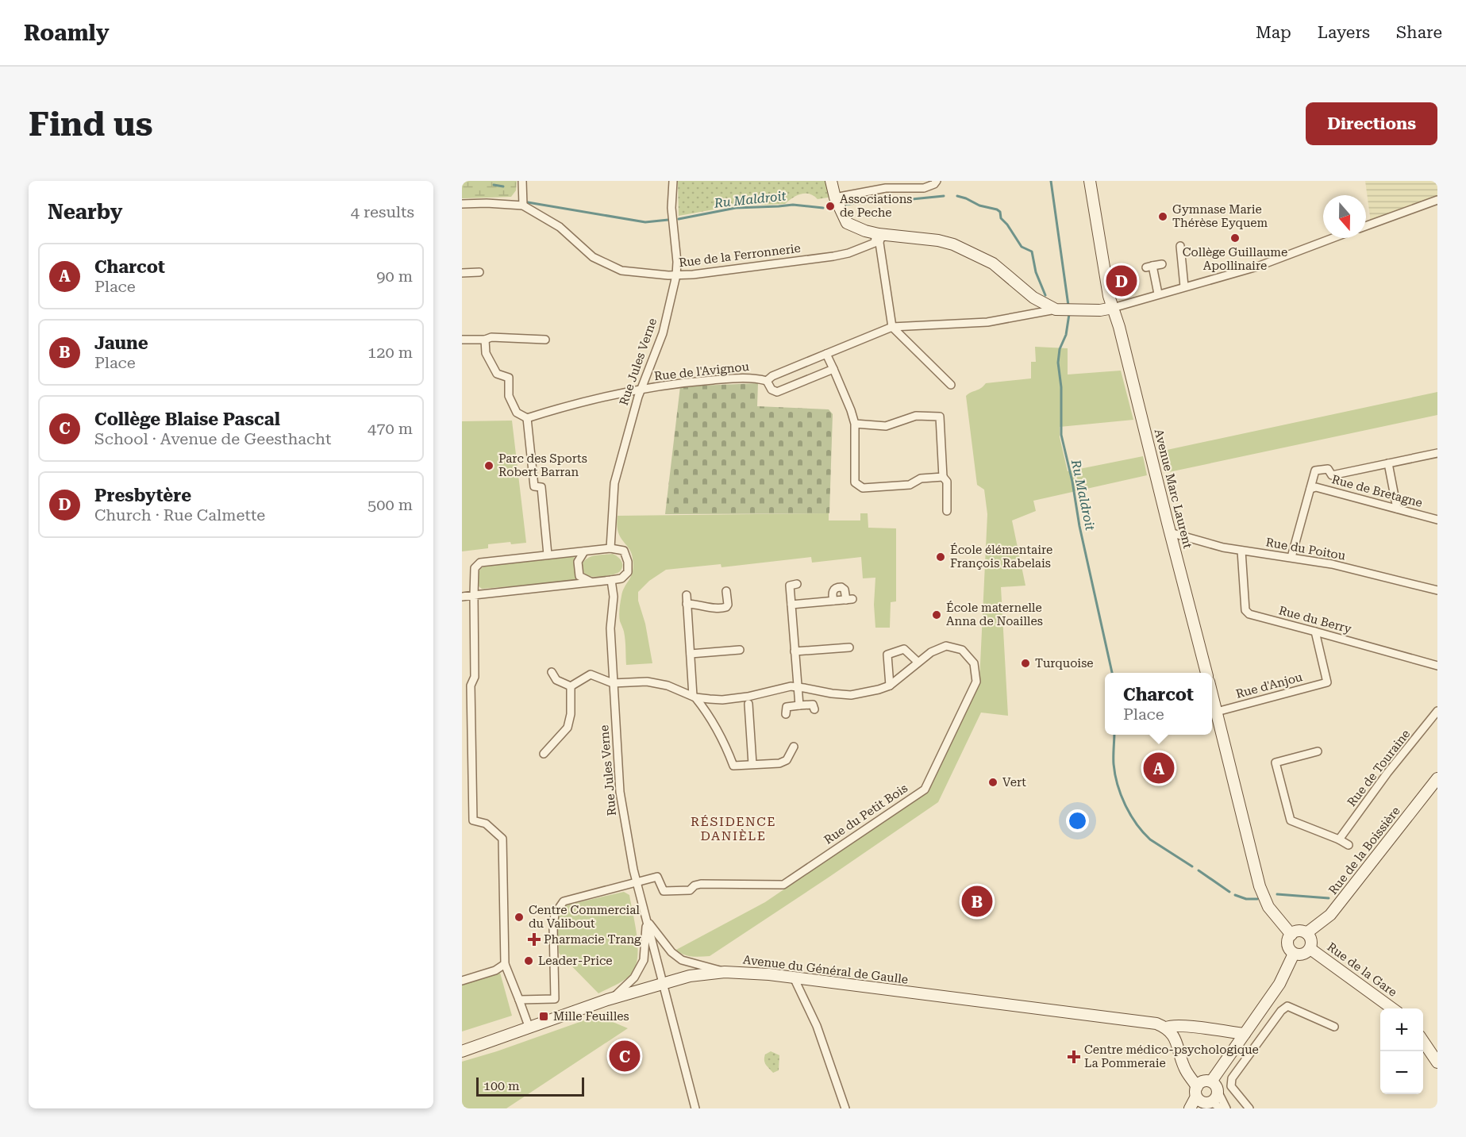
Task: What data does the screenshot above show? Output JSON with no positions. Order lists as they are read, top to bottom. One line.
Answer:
{"streets":{"street":["Rue de la Ferronnerie","Rue Jules Verne","Rue de l'Avignou","Avenue Marc Laurent","Rue de Bretagne","Rue du Poitou","Rue du Berry","Rue d'Anjou","Rue de Touraine","Rue du Petit Bois","Rue de la Boissière","Avenue du Général de Gaulle","Rue de la Gare"]},"crossings":[["Rue de la Ferronnerie","Rue Jules Verne"],["Rue Jules Verne","Rue de l'Avignou"],["Rue Jules Verne","Rue du Petit Bois"],["Rue Jules Verne","Avenue du Général de Gaulle"],["Avenue Marc Laurent","Rue du Poitou"],["Rue du Poitou","Rue du Berry"],["Rue du Berry","Rue d'Anjou"],["Rue de la Boissière","Rue de la Gare"]],"districts":["RÉSIDENCE DANIÈLE"],"water":["Ru Maldroit"],"places":{"other":["Associations de Peche","Gymnase Marie Thérèse Eyquem","Collège Guillaume Apollinaire","Parc des Sports Robert Barran","École élémentaire François Rabelais","École maternelle Anna de Noailles","Turquoise","Vert","Centre Commercial du Valibout","Leader-Price"],"health":["Pharmacie Trang","Centre médico-psychologique La Pommeraie"],"transit":["Mille Feuilles"]},"scale_bar":"100 m","north":"bottom","page":{"header":"Roamly","nav":["Map","Layers","Share"],"buttons":"Directions","title":"Find us","heading":["Nearby","4 results"],"list":[{"mark":"A","name":"Charcot","note":"Place","value":"90 m"},{"mark":"B","name":"Jaune","note":"Place","value":"120 m"},{"mark":"C","name":"Collège Blaise Pascal","note":"School · Avenue de Geesthacht","value":"470 m"},{"mark":"D","name":"Presbytère","note":"Church · Rue Calmette","value":"500 m"}],"pins":["D","A","B","C"],"popup":["Charcot","Place"],"map_buttons":["+","−"],"scale":"100 m"}}
